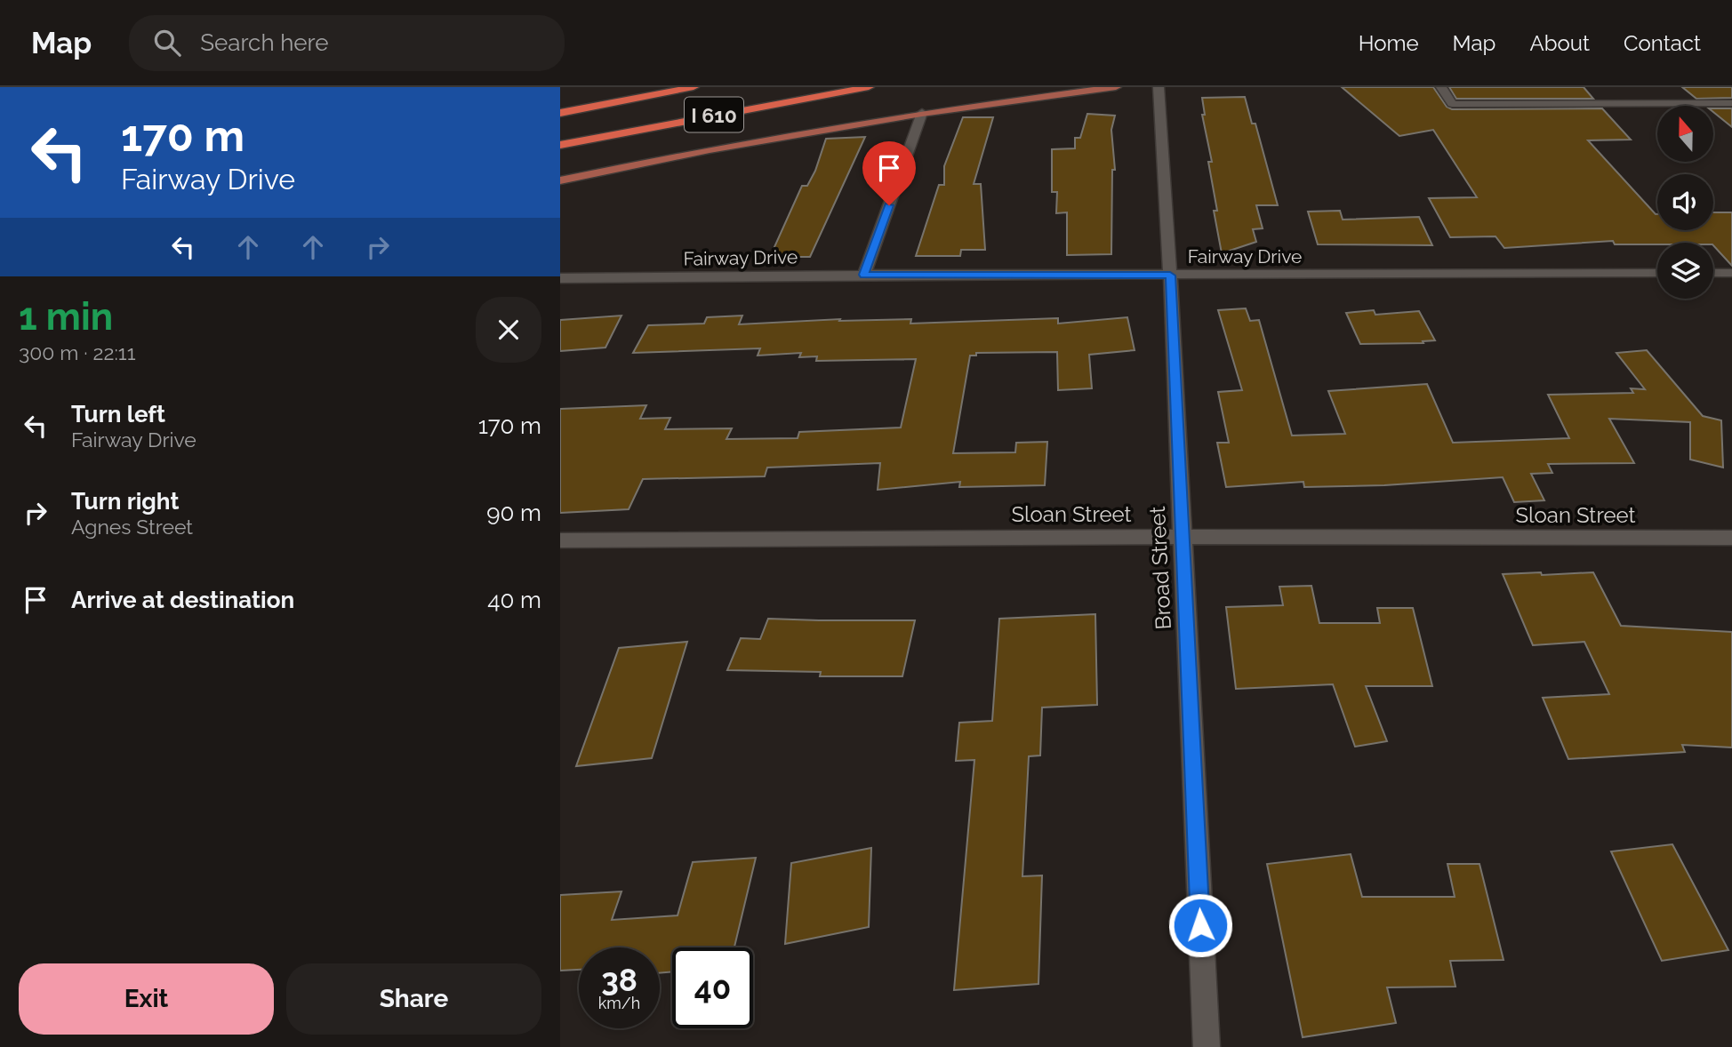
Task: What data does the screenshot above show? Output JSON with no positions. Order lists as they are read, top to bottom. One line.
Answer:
{"streets":{"highway":["I 610"],"street":["Fairway Drive","Sloan Street","Broad Street"]},"crossings":[["Fairway Drive","Broad Street"],["Sloan Street","Broad Street"]],"north":"top","page":{"header":"Map","search":"Search here","nav":["Home","Map","About","Contact"],"turn":["170 m","Fairway Drive"],"heading":["1 min","300 m · 22:11"],"list":[{"name":"Turn left","note":"Fairway Drive","value":"170 m"},{"name":"Turn right","note":"Agnes Street","value":"90 m"},{"name":"Arrive at destination","value":"40 m"}],"speed":"38 km/h","limit":"40","buttons":["Exit","Share"]}}
